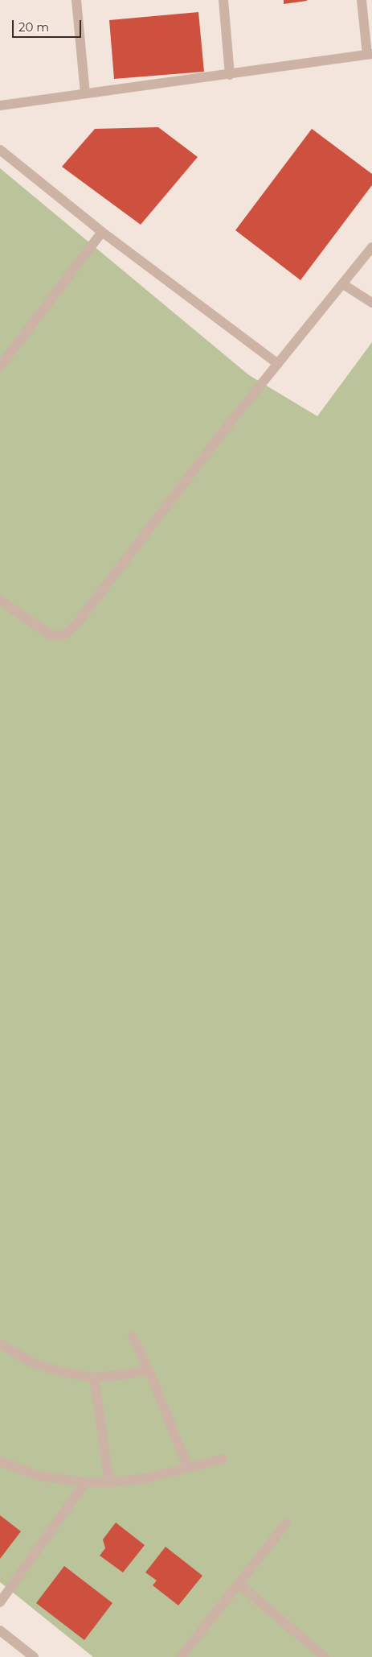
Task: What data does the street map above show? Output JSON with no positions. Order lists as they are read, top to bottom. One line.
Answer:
{"scale_bar":"20 m"}
